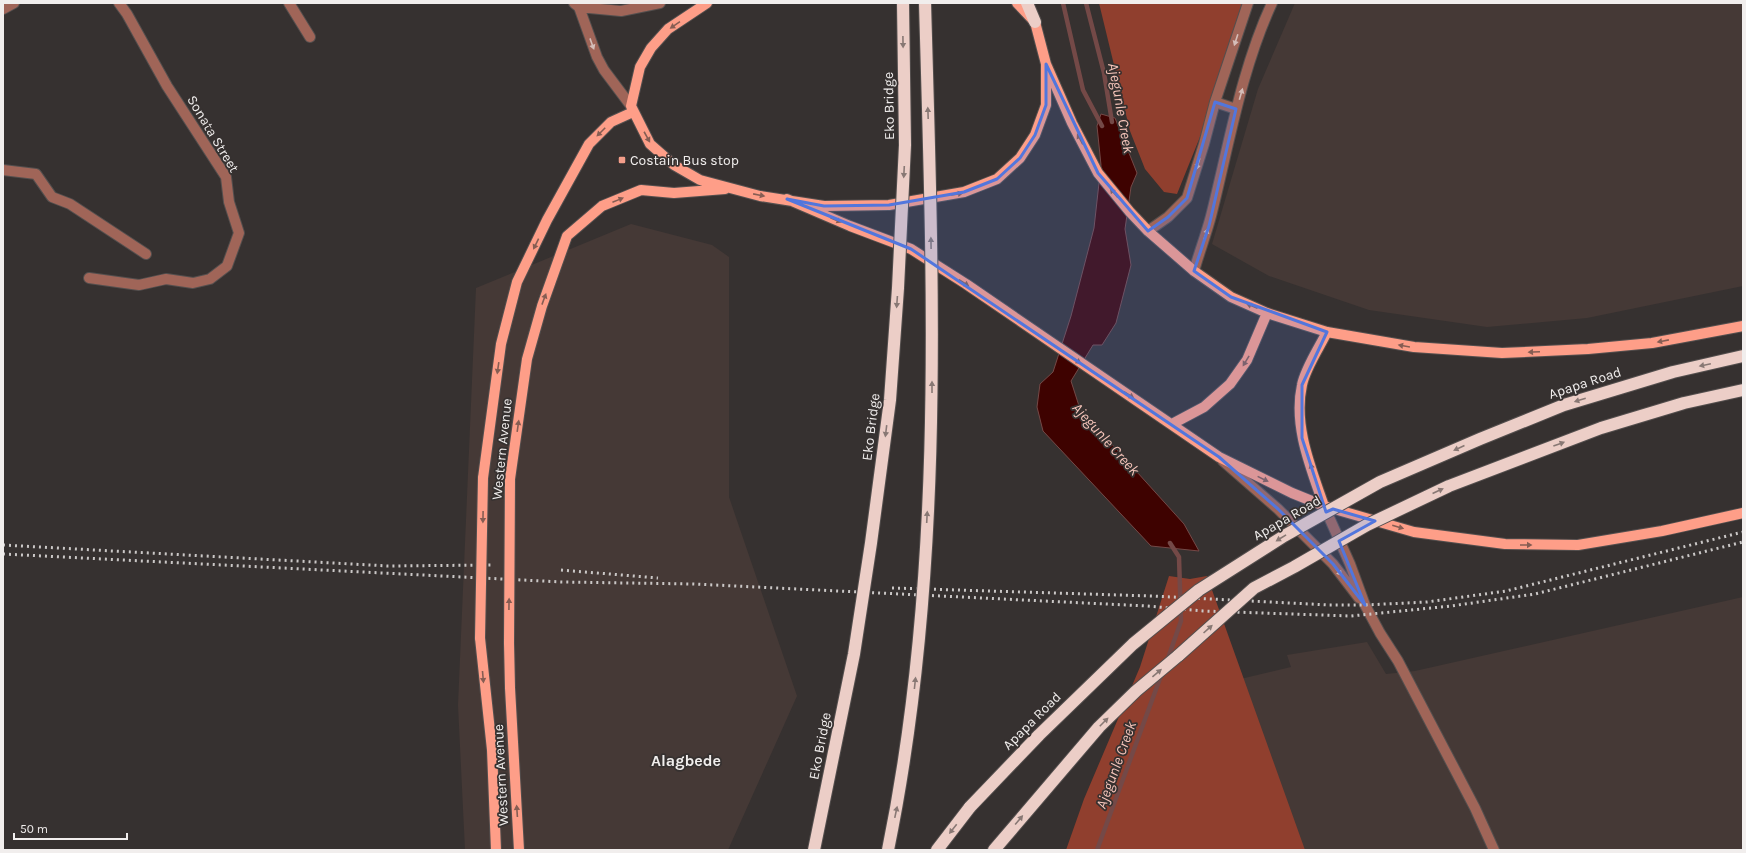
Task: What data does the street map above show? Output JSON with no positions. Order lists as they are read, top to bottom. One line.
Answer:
{"streets":{"highway":["Eko Bridge","Apapa Road"],"main road":["Western Avenue"],"street":["Sonata Street"]},"districts":["Alagbede"],"water":["Ajegunle Creek"],"places":{"transit":["Costain Bus stop"]},"scale_bar":"50 m"}
